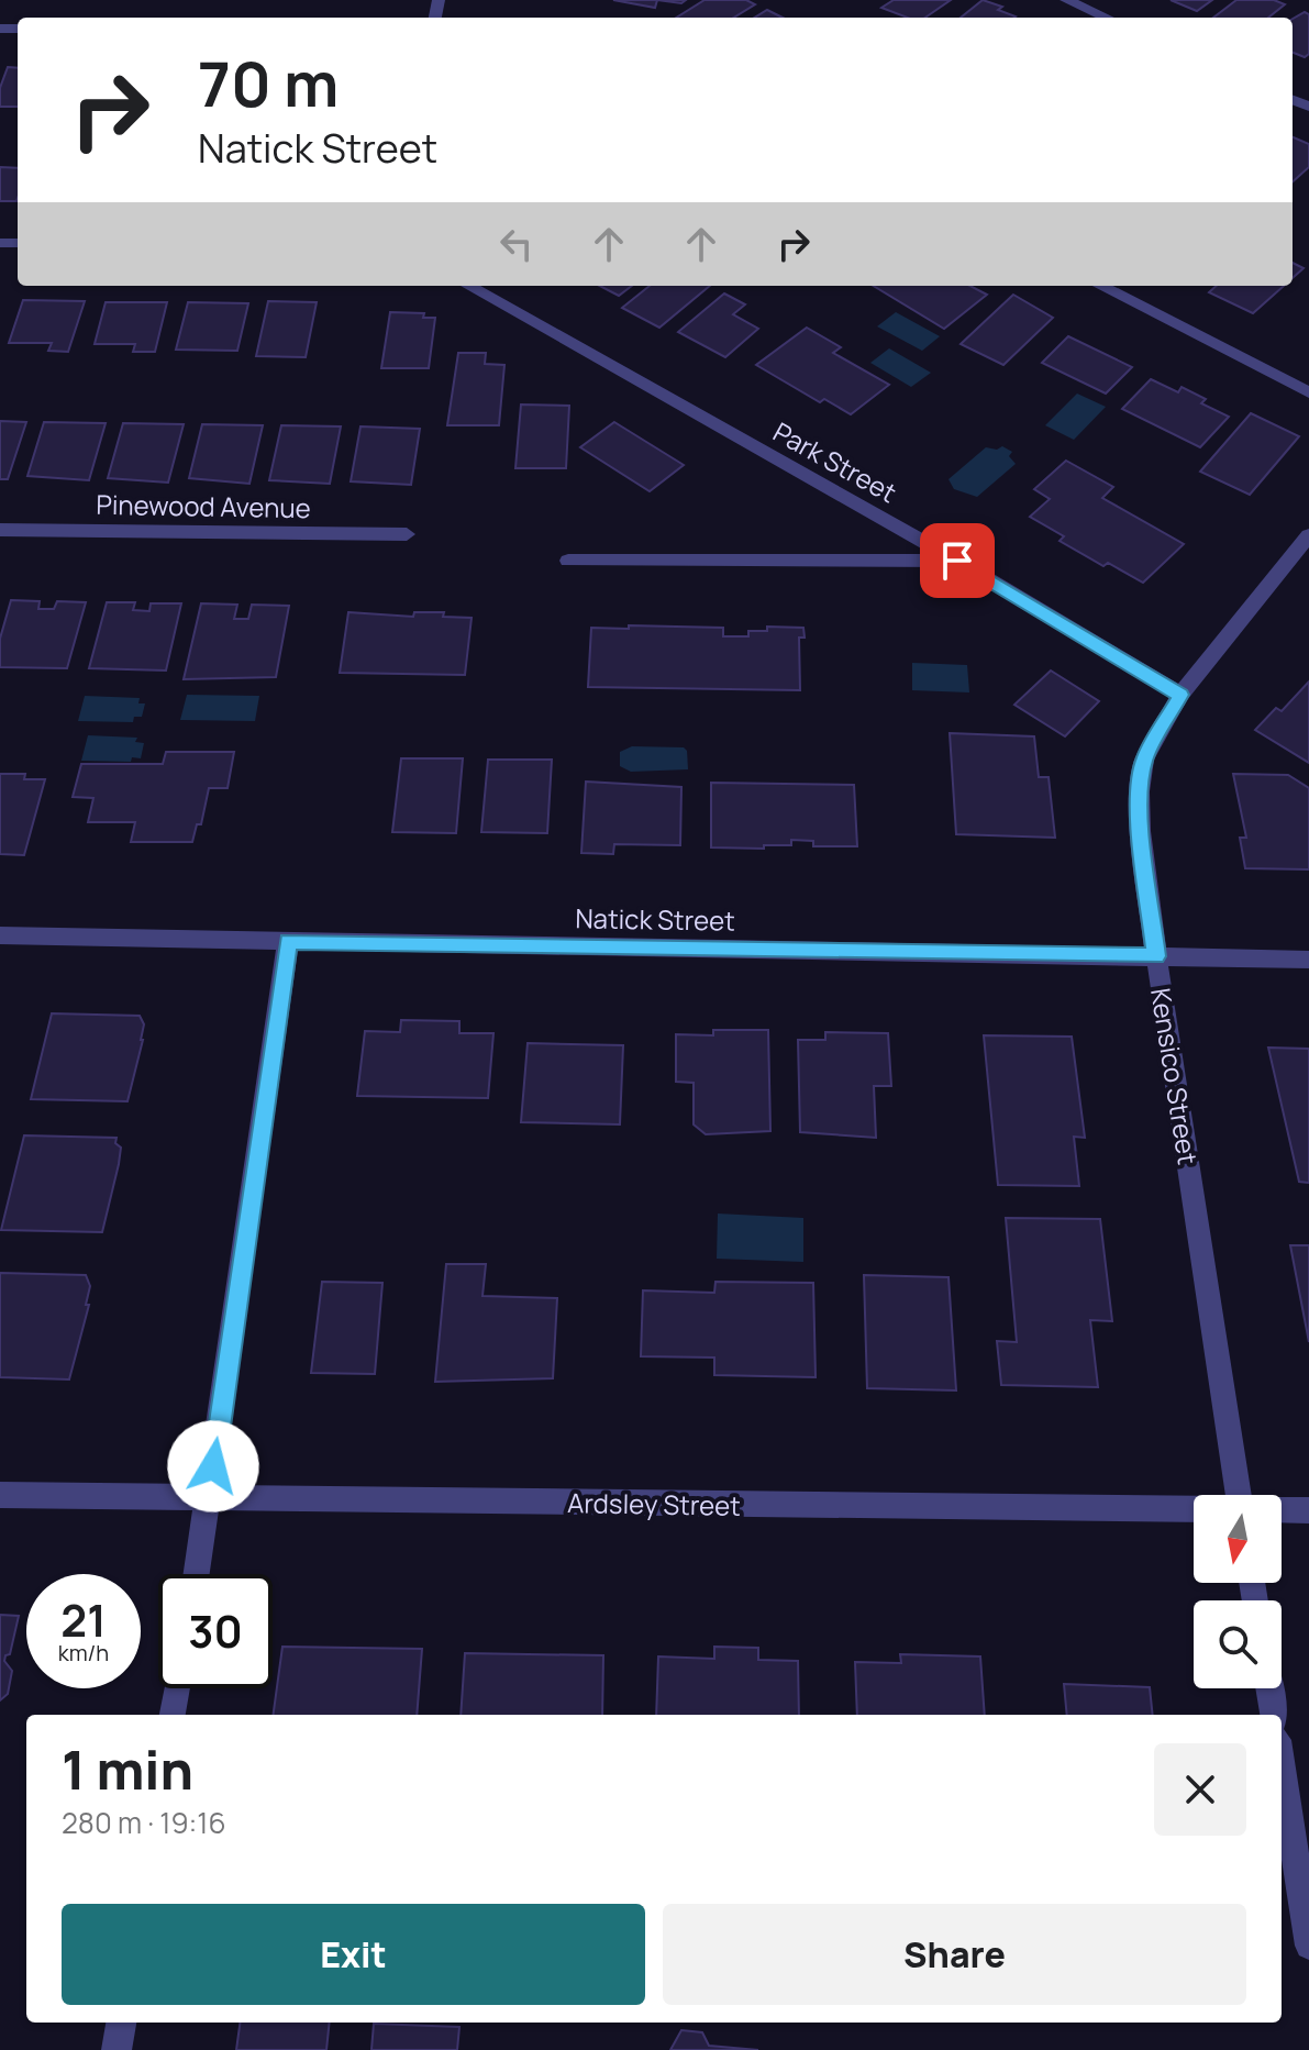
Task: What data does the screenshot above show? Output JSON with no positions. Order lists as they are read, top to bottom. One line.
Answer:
{"streets":{"street":["Park Street","Pinewood Avenue","Natick Street","Kensico Street","Ardsley Street"]},"crossings":[["Park Street","Kensico Street"],["Natick Street","Kensico Street"]],"north":"bottom","page":{"turn":["70 m","Natick Street"],"speed":"21 km/h","limit":"30","heading":["1 min","280 m · 19:16"],"buttons":["Exit","Share"]}}
